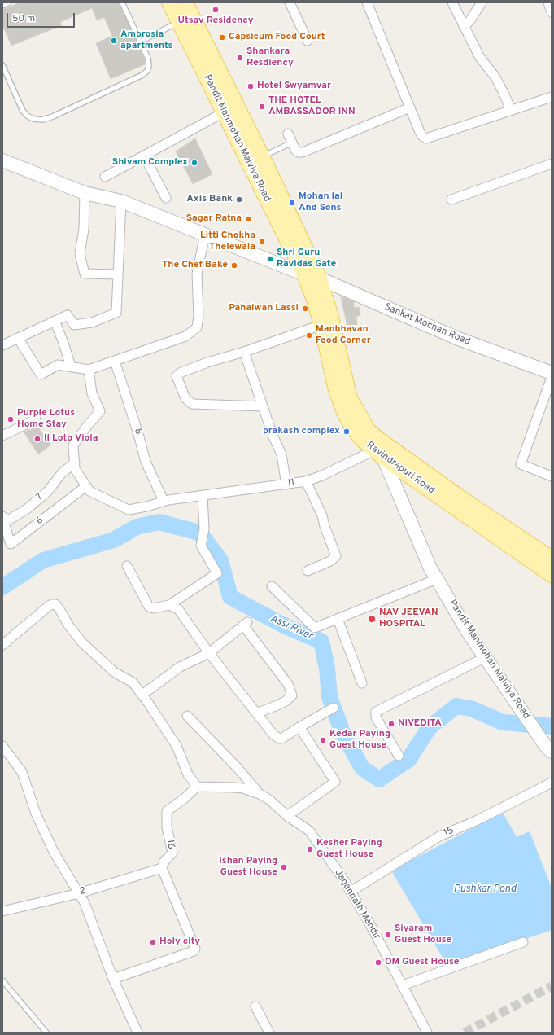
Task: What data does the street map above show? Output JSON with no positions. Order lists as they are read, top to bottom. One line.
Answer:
{"streets":{"main road":["Pandit Manmohan Malviya Road","Ravindrapuri Road"],"street":["Sankat Mochan Road","8","11","7","6","15","16","2","Jagannath Mandir"]},"crossings":[["Pandit Manmohan Malviya Road","Sankat Mochan Road"],["Pandit Manmohan Malviya Road","Ravindrapuri Road"],["Pandit Manmohan Malviya Road","11"],["Sankat Mochan Road","Ravindrapuri Road"],["8","11"],["Ravindrapuri Road","11"],["11","7"],["11","6"],["7","6"],["15","Jagannath Mandir"],["16","2"],["16","Jagannath Mandir"]],"water":["Assi River","Pushkar Pond"],"places":["Utsav Residency","Capsicum Food Court","Ambrosia apartments","Shankara Resdiency","Hotel Swyamvar","THE HOTEL AMBASSADOR INN","Shivam Complex","Axis Bank","Mohan lal And Sons","Sagar Ratna","Litti Chokha Thelewala","Shri Guru Ravidas Gate","The Chef Bake","Pahalwan Lassi","Manbhavan Food Corner","Purple Lotus Home Stay","prakash complex","Il Loto Viola","NAV JEEVAN HOSPITAL","NIVEDITA","Kedar Paying Guest House","Kesher Paying Guest House","Ishan Paying Guest House","Siyaram Guest House","Holy city","OM Guest House"],"scale_bar":"50 m"}
